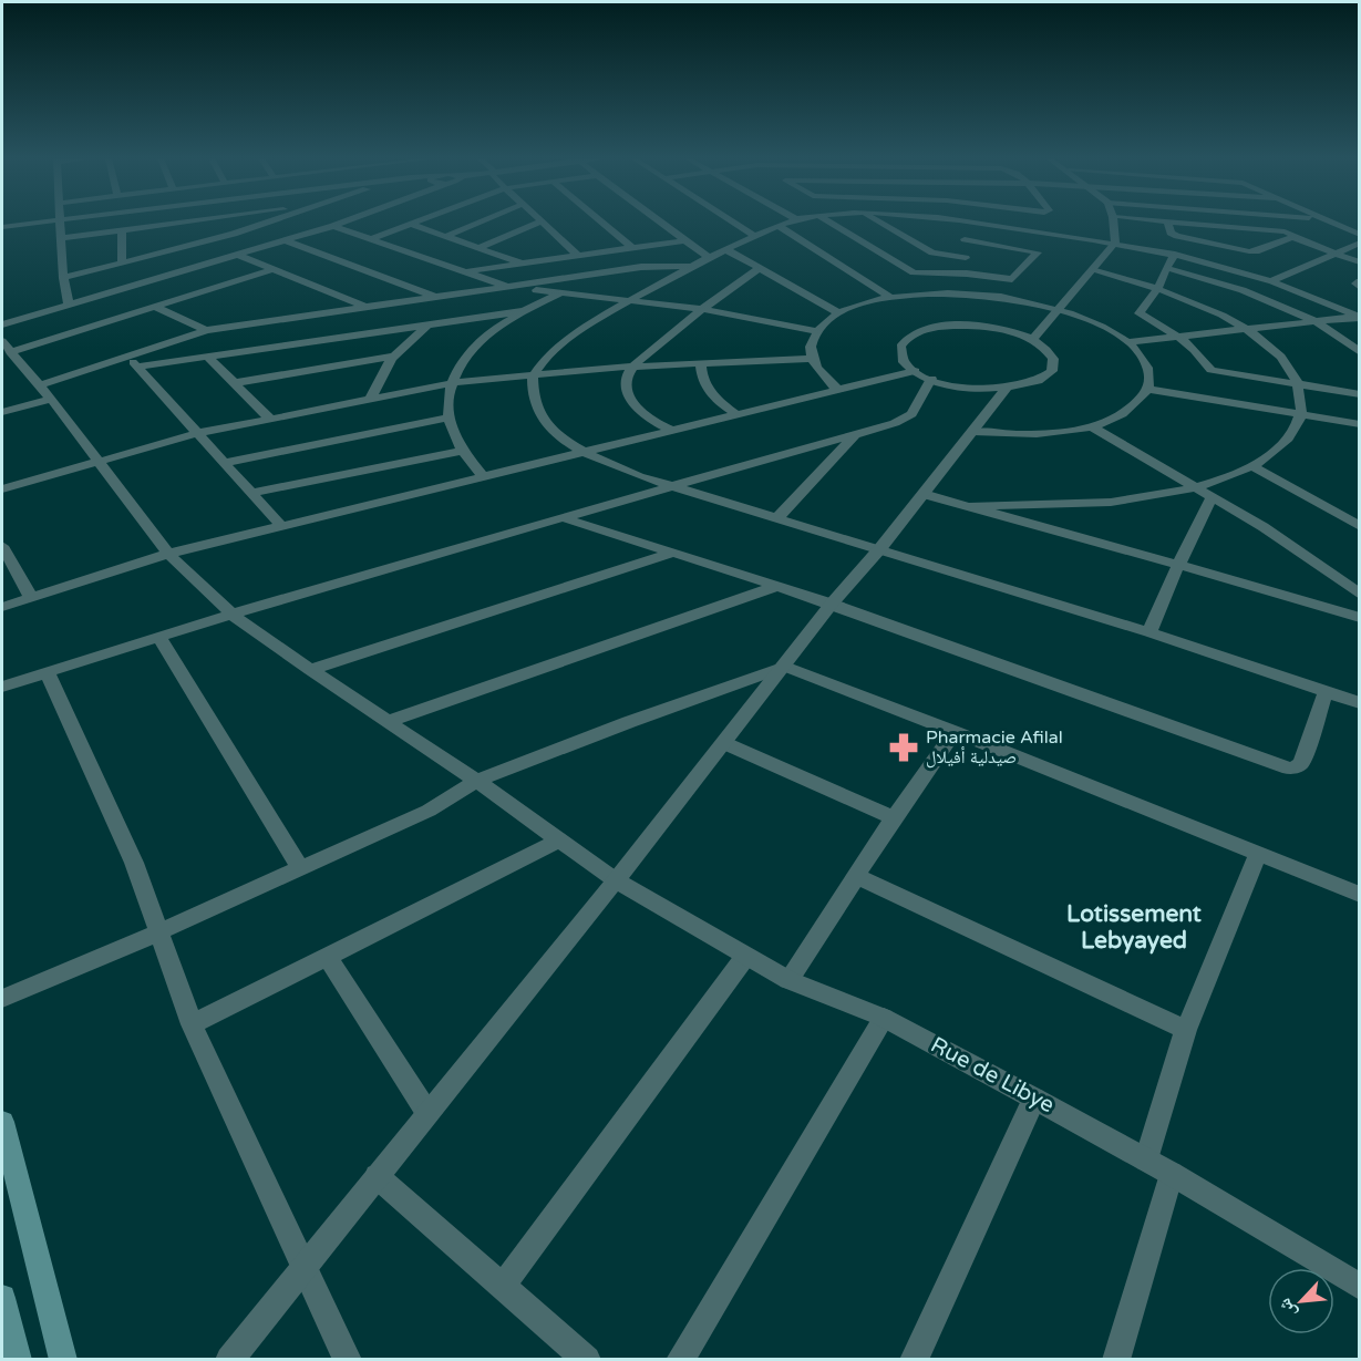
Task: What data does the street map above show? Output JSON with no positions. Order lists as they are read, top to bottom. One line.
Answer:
{"streets":{"street":["Rue de Libye"]},"districts":["Lotissement Lebyayed"],"places":{"pharmacy":["Pharmacie Afilal صيدلية أفيلال"]},"north":"bottom left"}
